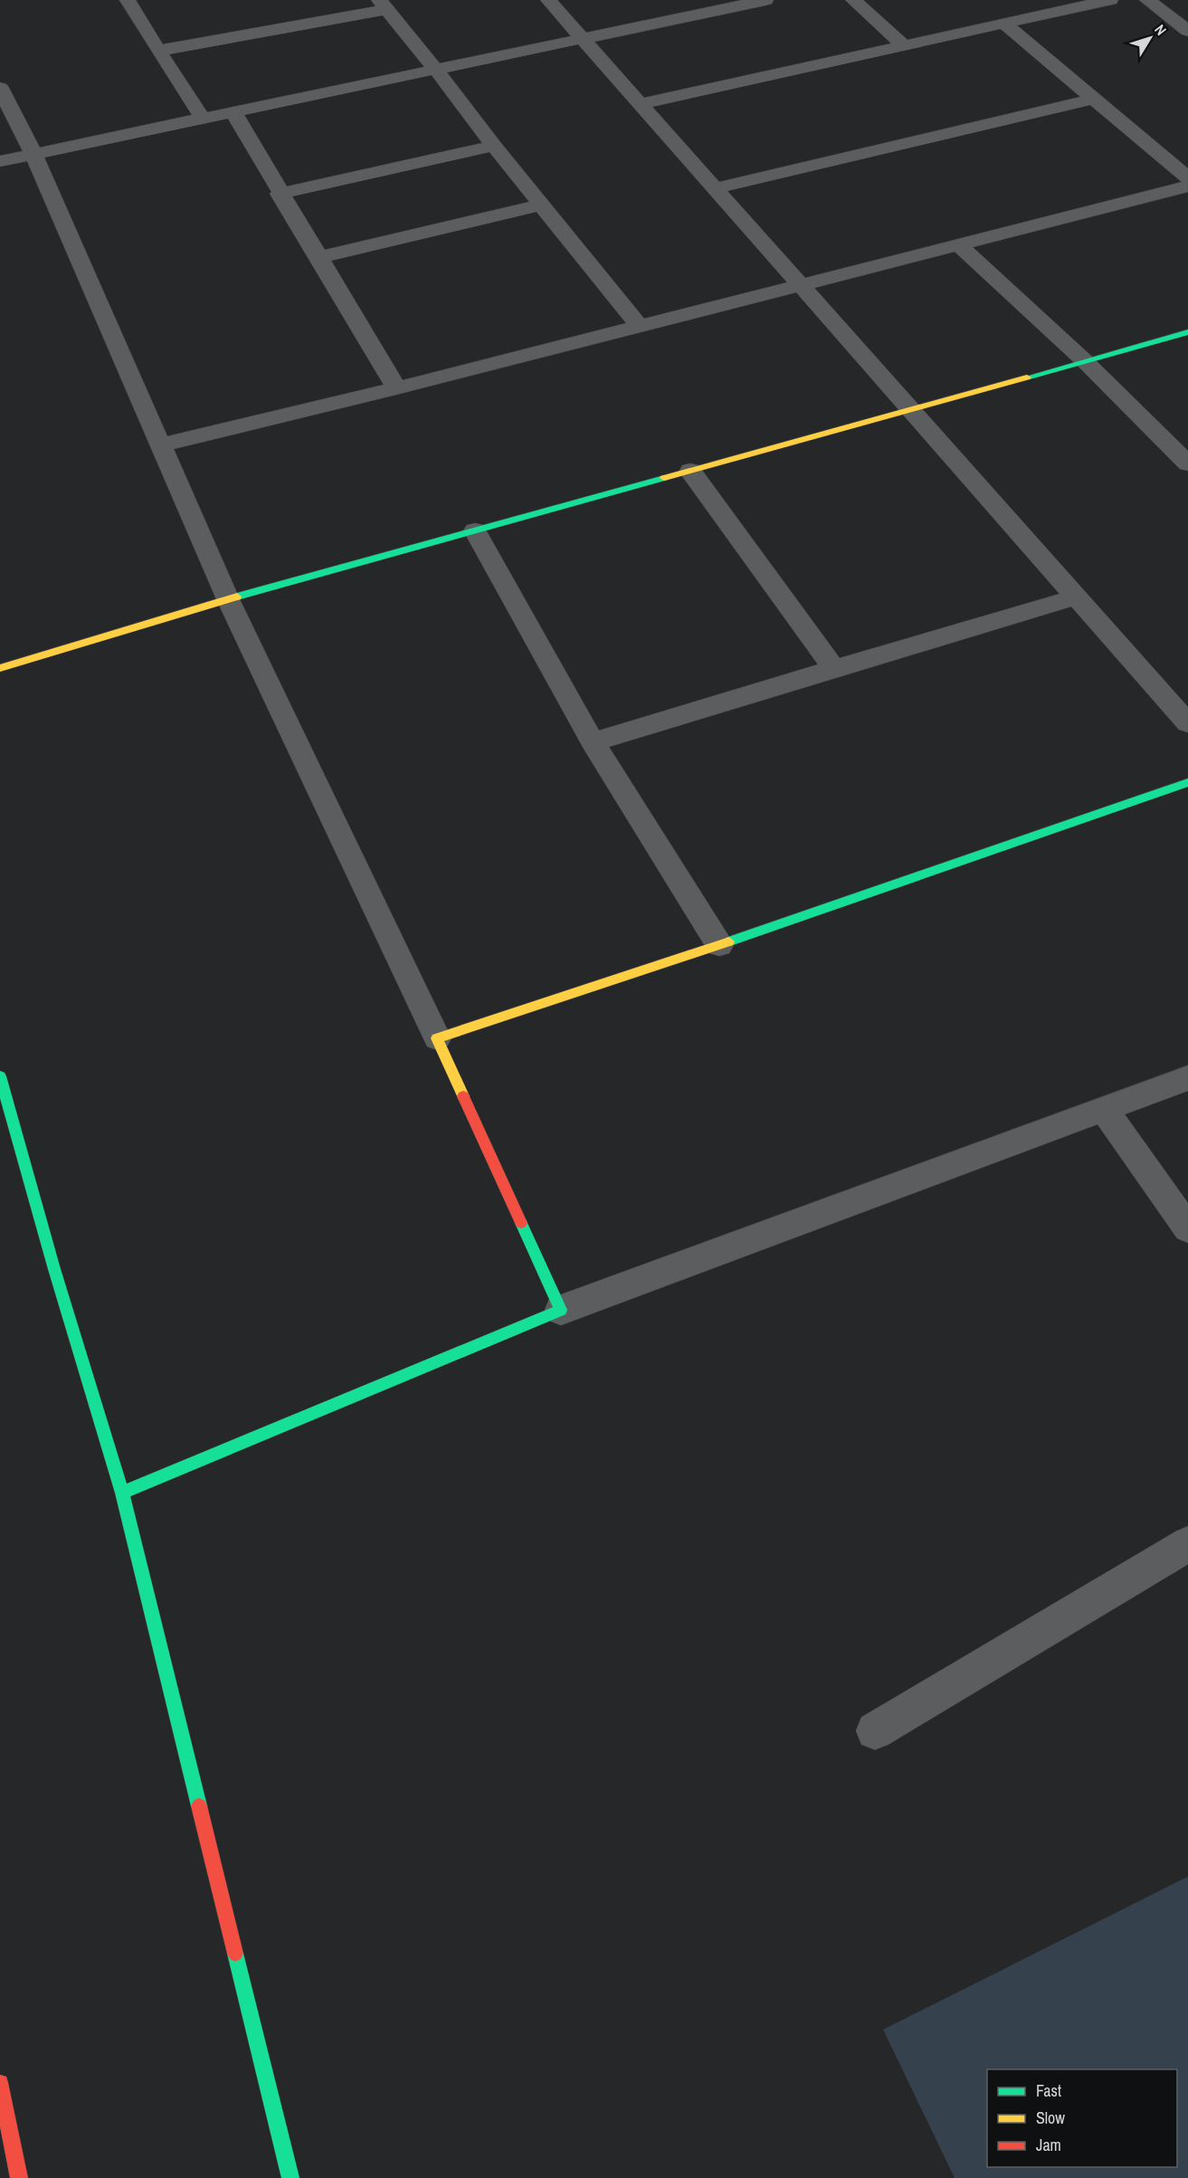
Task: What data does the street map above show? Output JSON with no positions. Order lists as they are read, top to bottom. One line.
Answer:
{"legend":["Fast","Slow","Jam"],"north":"top right"}
